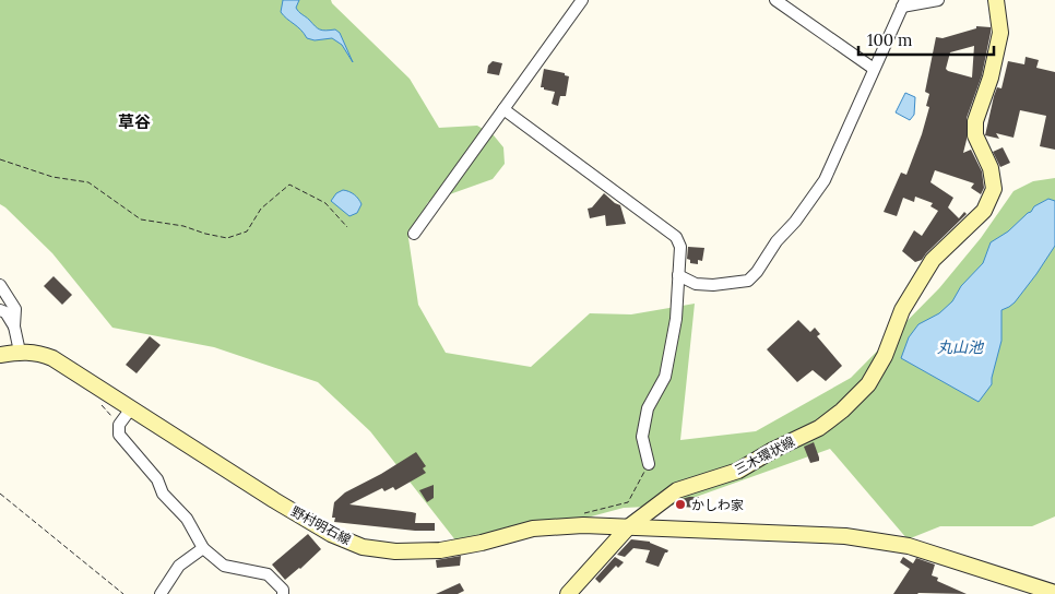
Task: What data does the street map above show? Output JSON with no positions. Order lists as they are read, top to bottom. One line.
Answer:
{"streets":{"main road":["三木環状線","野村明石線"]},"crossings":[["三木環状線","野村明石線"]],"districts":["草谷"],"water":["丸山池"],"places":["かしわ家"],"scale_bar":"100 m"}
